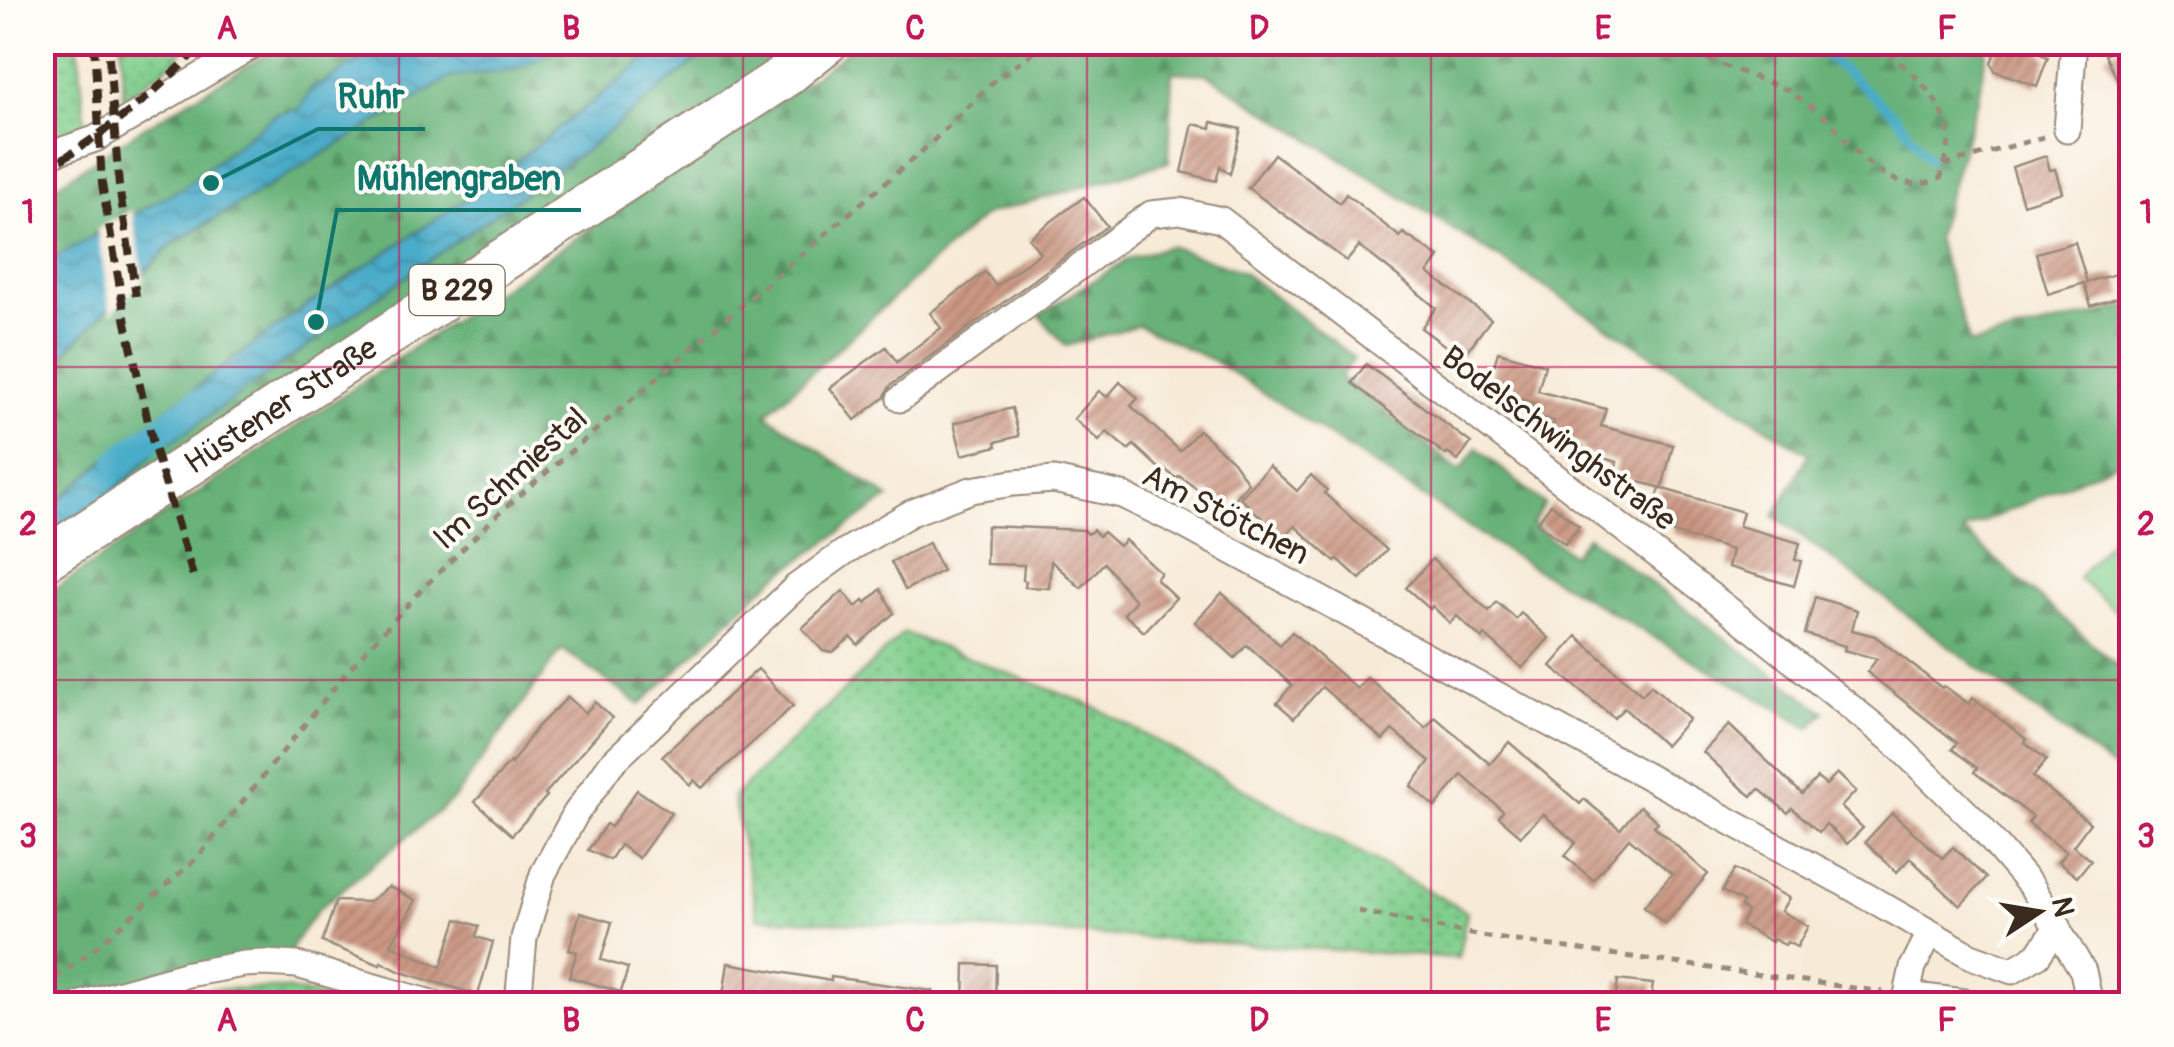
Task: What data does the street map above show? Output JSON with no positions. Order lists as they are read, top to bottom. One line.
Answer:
{"streets":{"main road":["B 229","Hüstener Straße"],"street":["Bodelschwinghstraße","Am Stötchen"],"path":["Im Schmiestal"]},"crossings":[["Bodelschwinghstraße","Am Stötchen"]],"places":["Ruhr","Mühlengraben"],"north":"right","grid":{"columns":["A","B","C","D","E","F"],"rows":["1","2","3"]}}
